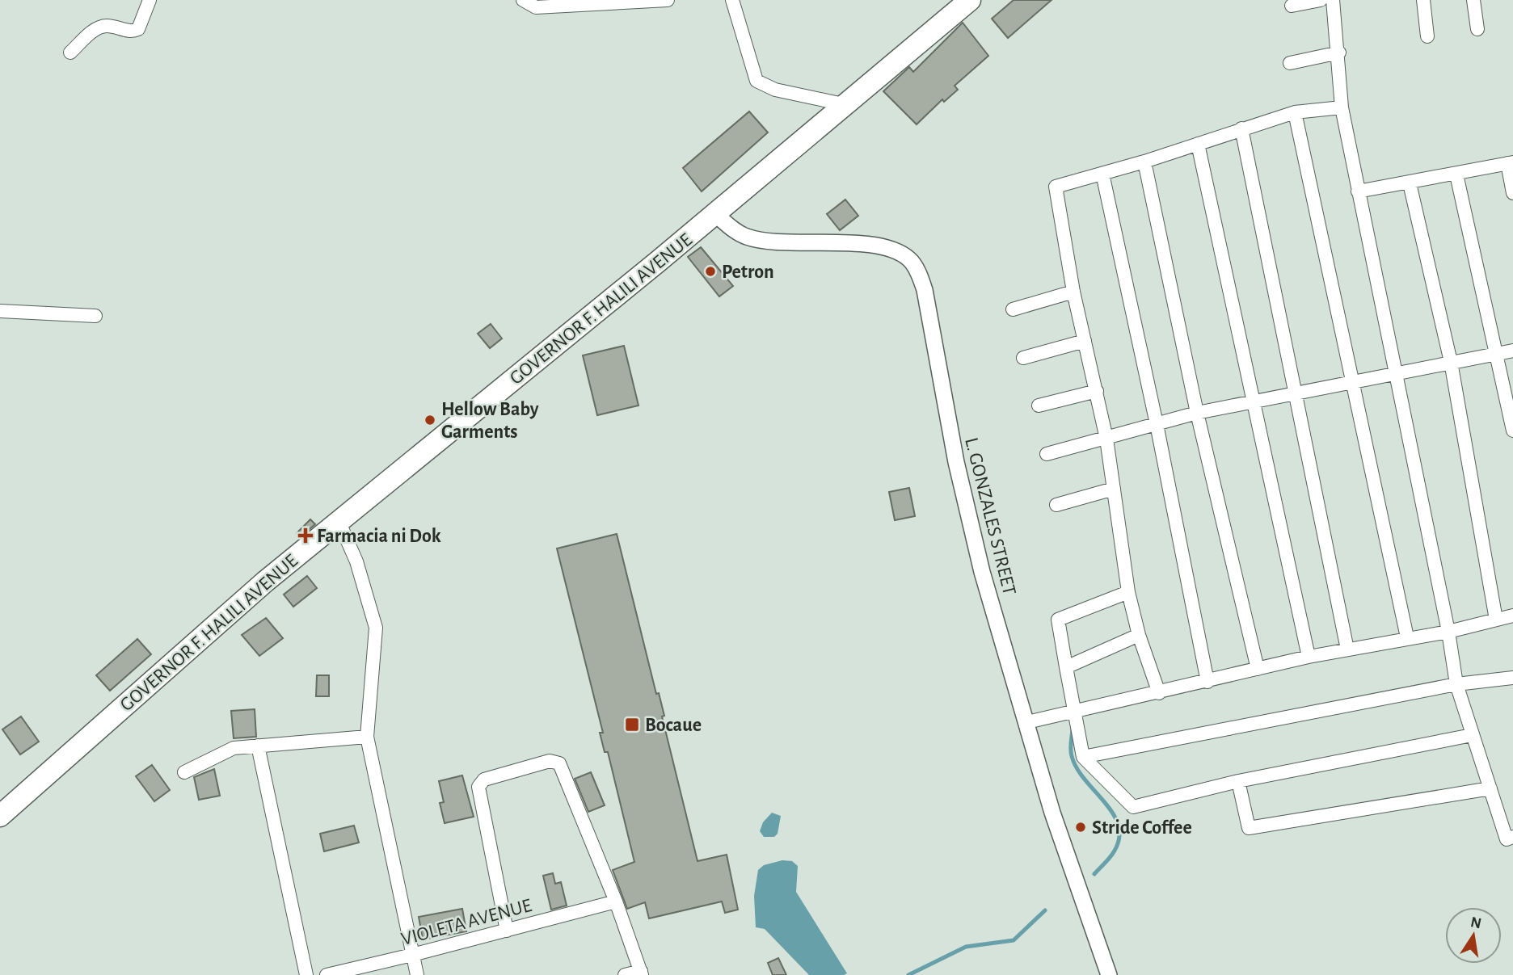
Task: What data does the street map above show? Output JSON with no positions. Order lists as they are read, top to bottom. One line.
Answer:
{"streets":{"main road":["GOVERNOR F. HALILI AVENUE"],"street":["L. GONZALES STREET","VIOLETA AVENUE"]},"crossings":[["GOVERNOR F. HALILI AVENUE","L. GONZALES STREET"]],"places":{"other":["Petron","Hellow Baby Garments","Stride Coffee"],"health":["Farmacia ni Dok"],"transit":["Bocaue"]},"north":"top"}
